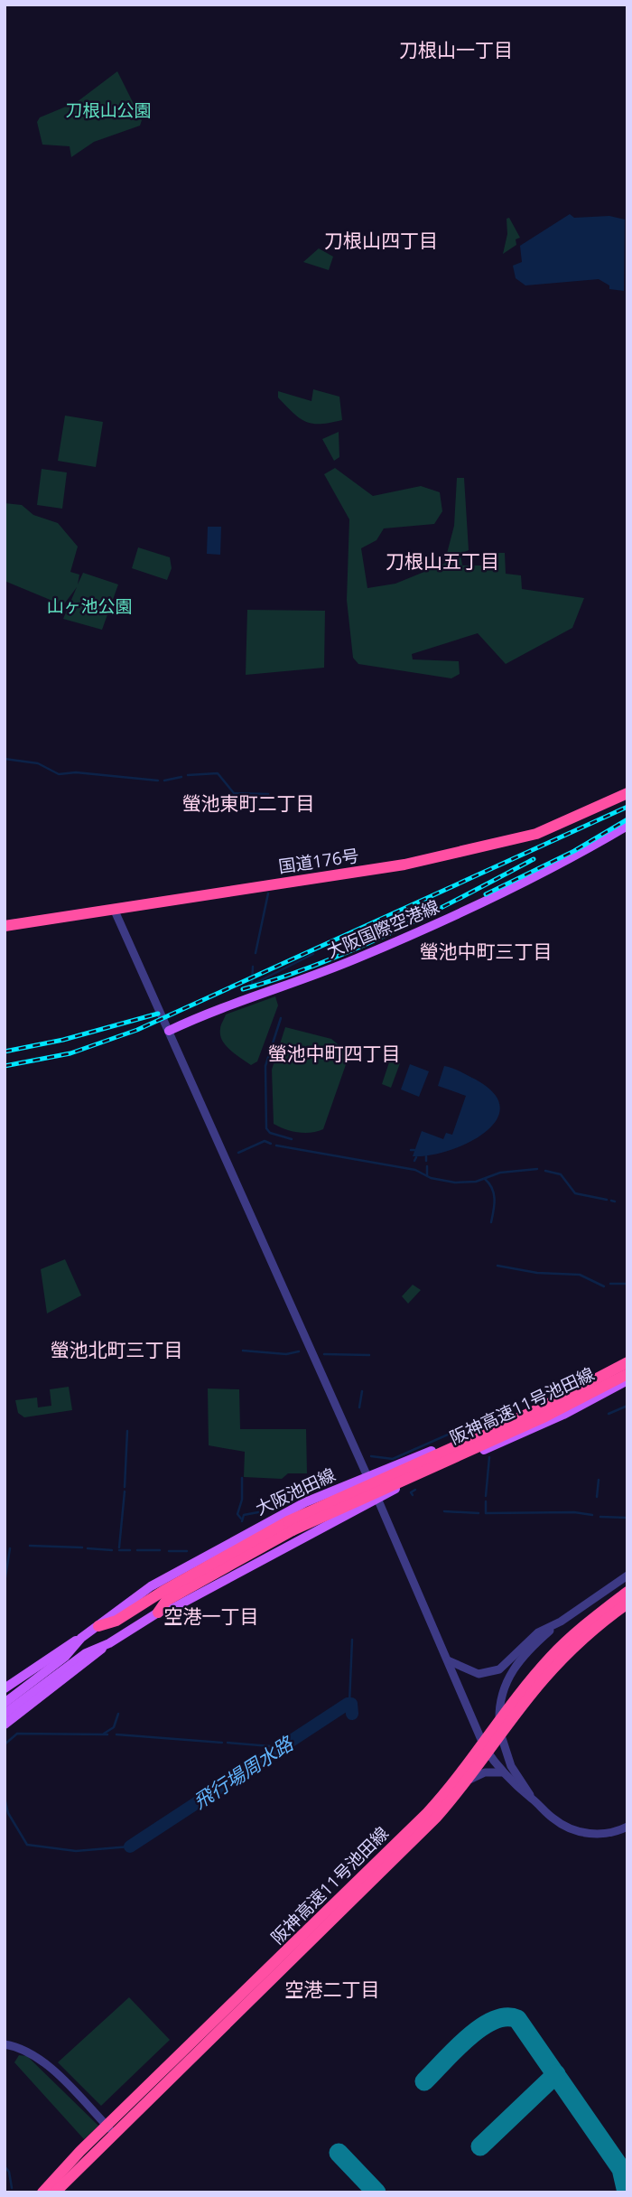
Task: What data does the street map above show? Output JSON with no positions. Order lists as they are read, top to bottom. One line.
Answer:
{"streets":{"highway":["国道176号","阪神高速11号池田線"],"main road":["大阪国際空港線","大阪池田線"]},"districts":["刀根山一丁目","刀根山四丁目","刀根山五丁目","螢池東町二丁目","螢池中町三丁目","螢池中町四丁目","螢池北町三丁目","空港一丁目","空港二丁目"],"water":["飛行場周水路"],"parks":["刀根山公園","山ヶ池公園"]}
